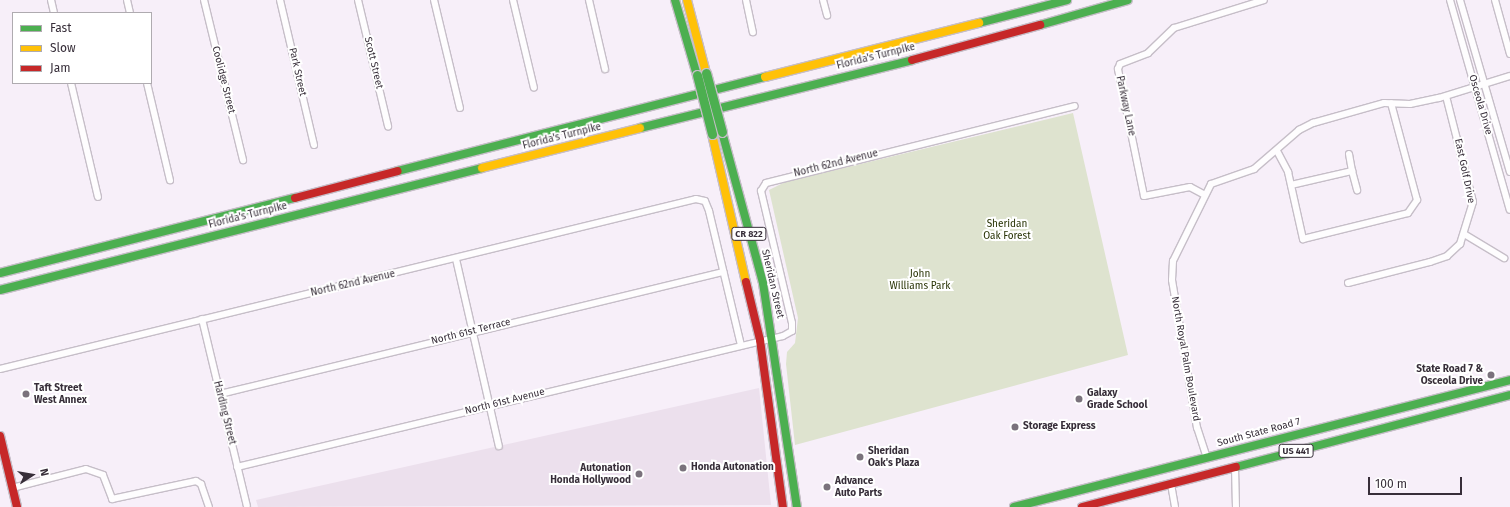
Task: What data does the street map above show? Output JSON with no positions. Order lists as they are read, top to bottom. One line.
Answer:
{"streets":{"main road":["Florida's Turnpike","CR 822","Sheridan Street","South State Road 7","US 441"],"street":["Scott Street","Park Street","Coolidge Street","Osceola Drive","Parkway Lane","North 62nd Avenue","East Golf Drive","North 61st Terrace","North Royal Palm Boulevard","North 61st Avenue","Harding Street"]},"crossings":[["Osceola Drive","North Royal Palm Boulevard"],["Parkway Lane","North Royal Palm Boulevard"],["North 62nd Avenue","Sheridan Street"],["North 62nd Avenue","North 61st Terrace"],["North 62nd Avenue","North 61st Avenue"],["North 62nd Avenue","Harding Street"],["East Golf Drive","North Royal Palm Boulevard"],["Sheridan Street","North 61st Avenue"],["North 61st Terrace","Harding Street"],["North Royal Palm Boulevard","South State Road 7"],["North 61st Avenue","Harding Street"]],"parks":["Sheridan Oak Forest","John Williams Park"],"places":["State Road 7 & Osceola Drive","Taft Street West Annex","Galaxy Grade School","Storage Express","Sheridan Oak's Plaza","Honda Autonation","Autonation Honda Hollywood","Advance Auto Parts"],"legend":["Fast","Slow","Jam"],"scale_bar":"100 m","north":"right"}
